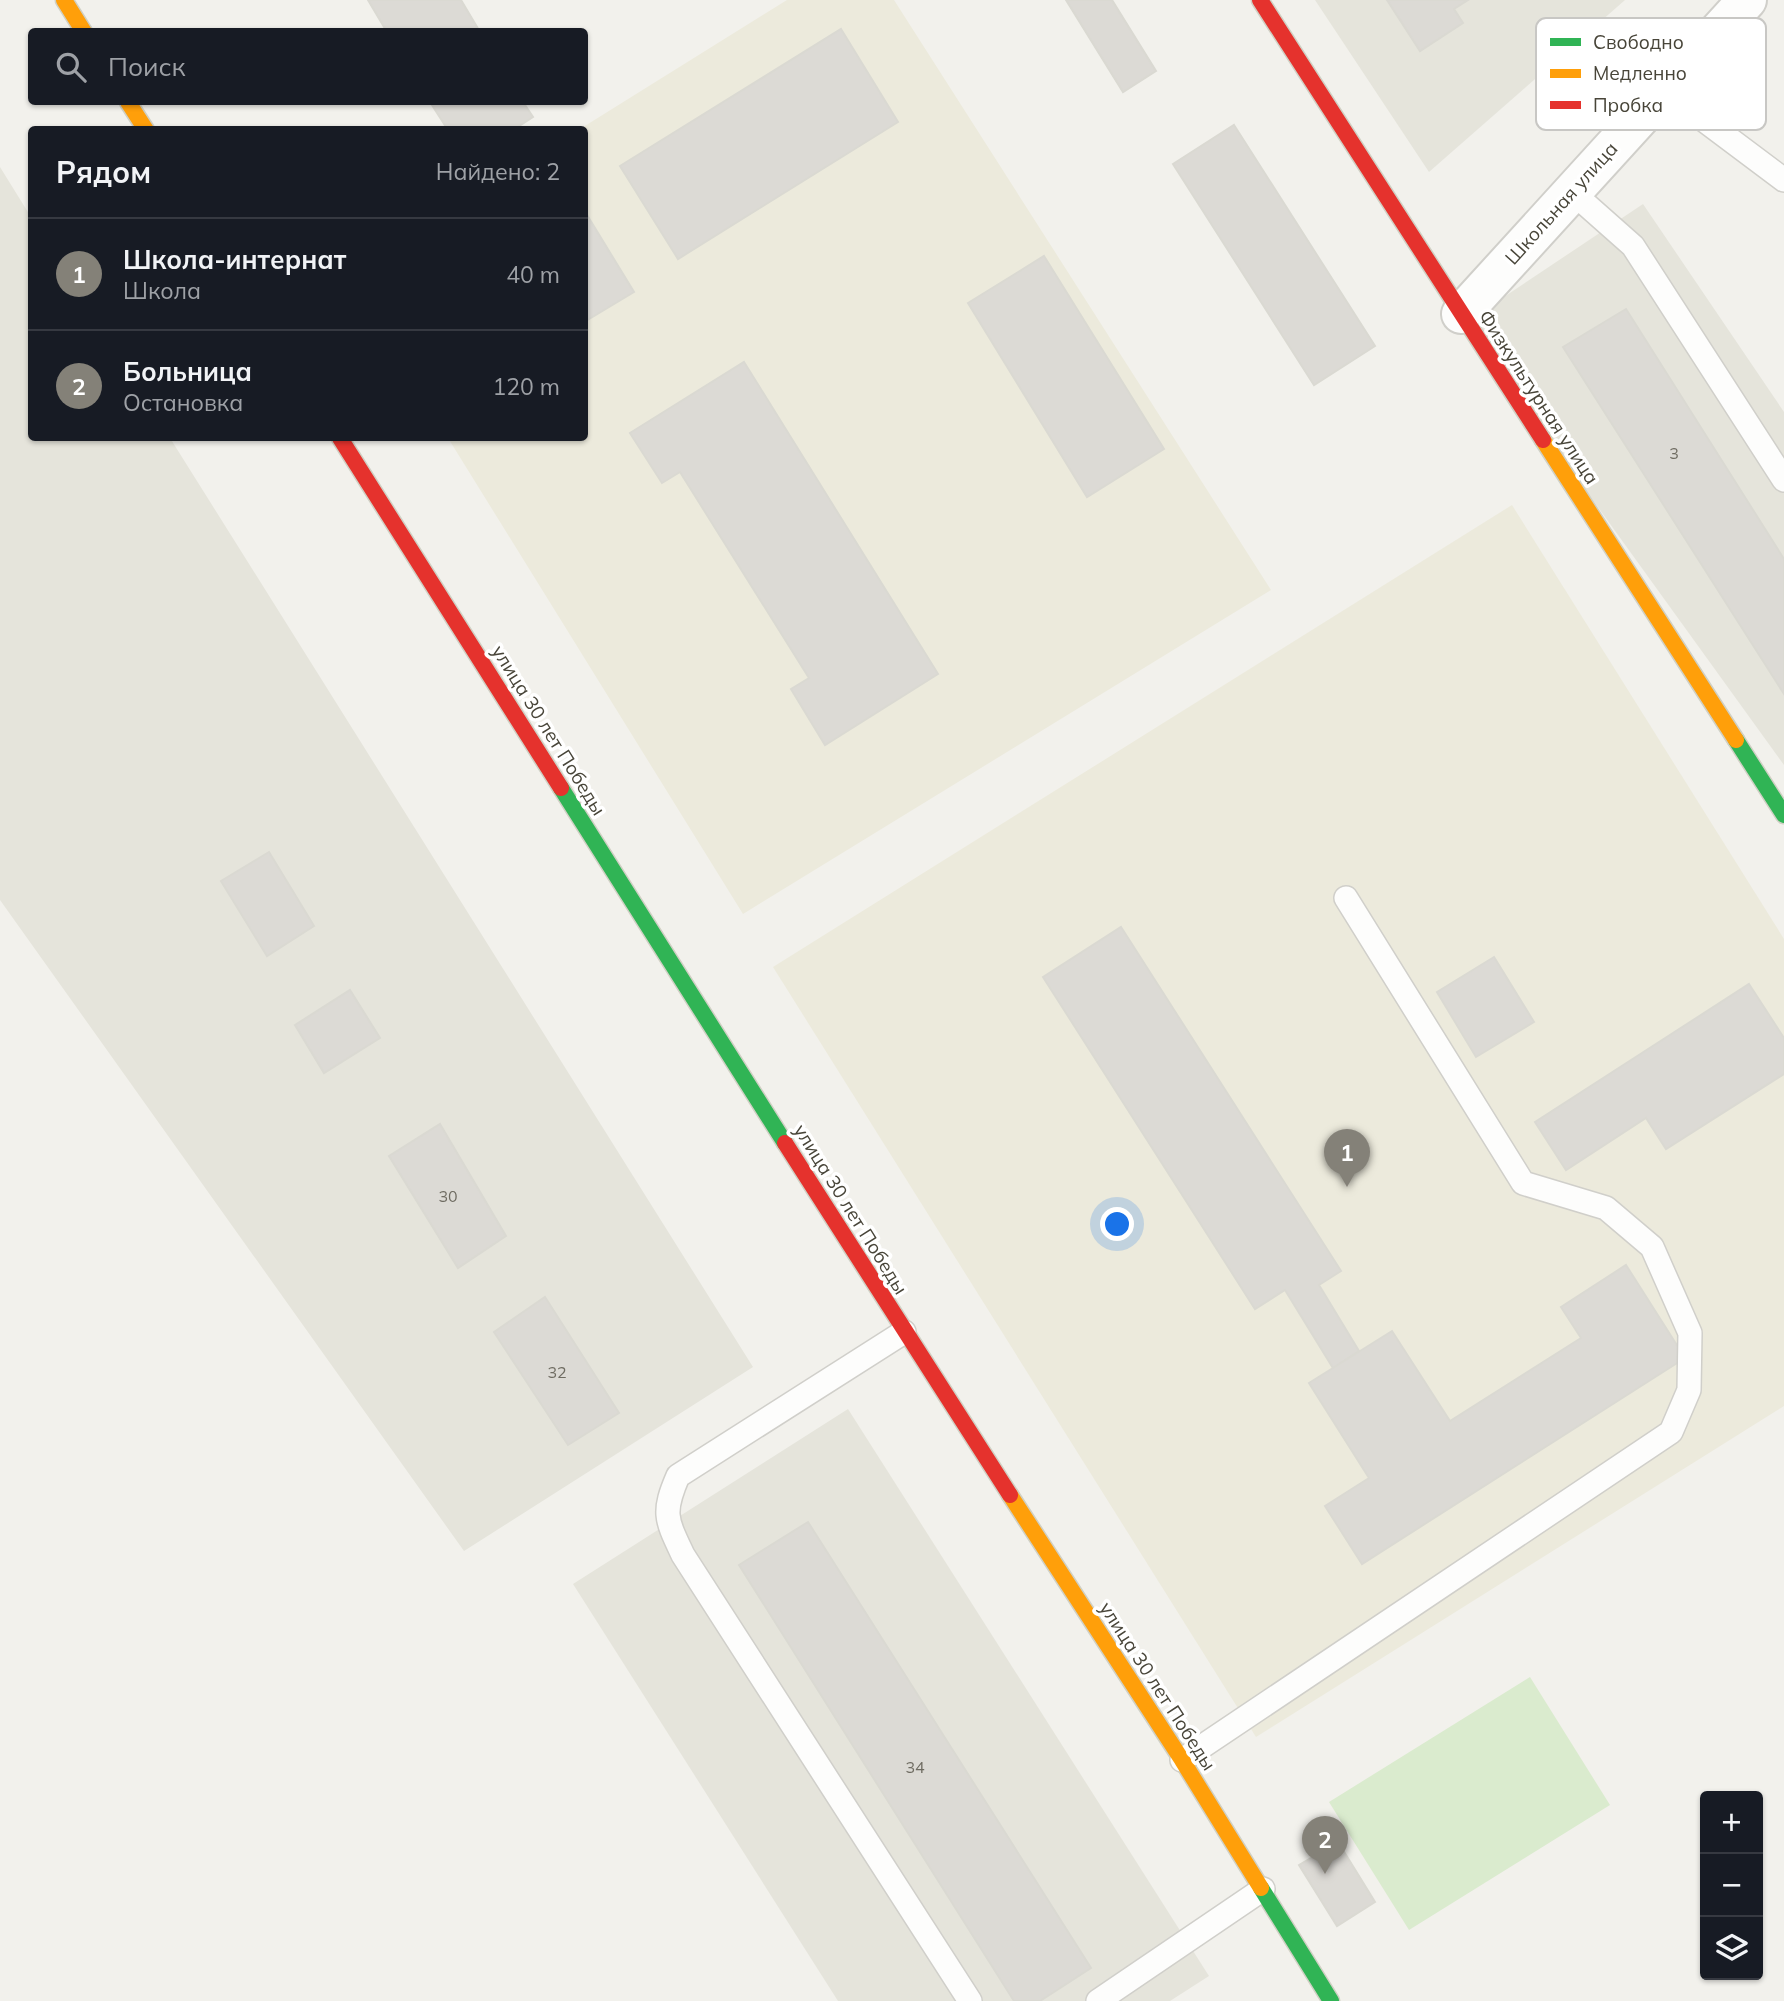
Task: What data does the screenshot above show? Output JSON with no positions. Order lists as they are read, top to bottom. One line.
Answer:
{"streets":{"main road":["Физкультурная улица","улица 30 лет Победы"],"street":["Школьная улица"]},"crossings":[["Школьная улица","Физкультурная улица"]],"house_numbers":["3","30","32","34"],"legend":["Свободно","Медленно","Пробка"],"page":{"search":"Поиск","heading":["Рядом","Найдено: 2"],"list":[{"mark":"1","name":"Школа-интернат","note":"Школа","value":"40 m"},{"mark":"2","name":"Больница","note":"Остановка","value":"120 m"}],"pins":["1","2"],"map_buttons":["+","−"]}}
